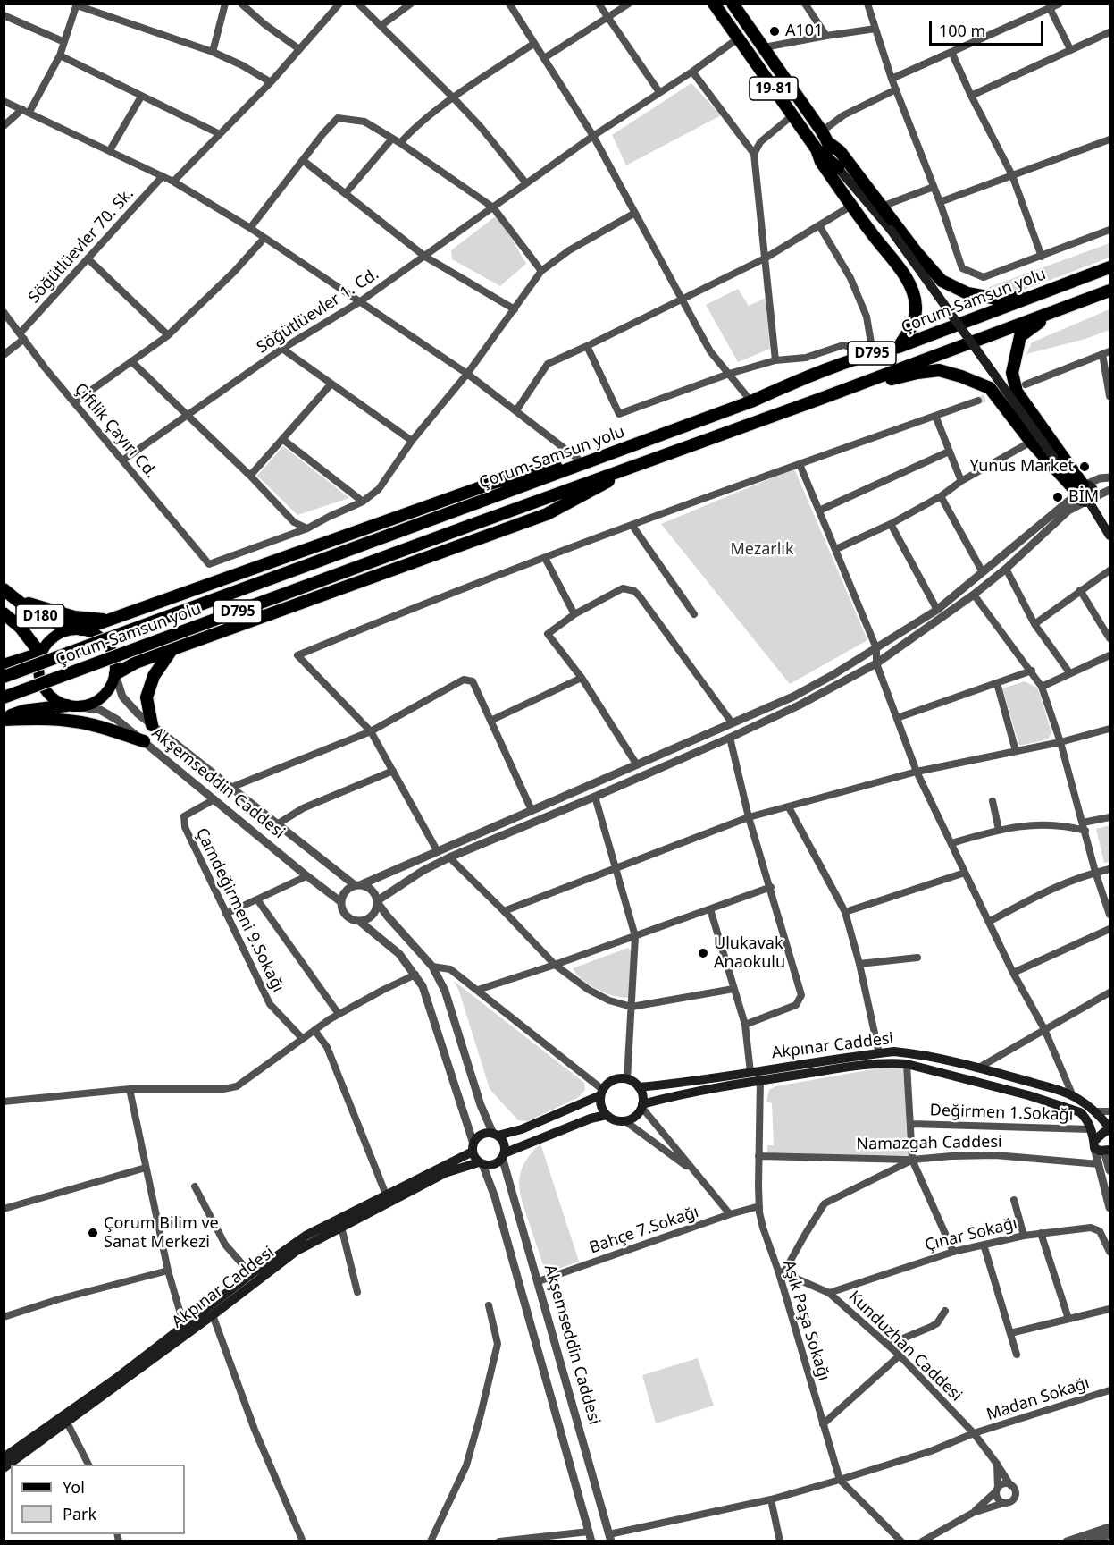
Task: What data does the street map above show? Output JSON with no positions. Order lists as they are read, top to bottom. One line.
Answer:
{"streets":{"highway":["19-81","Çorum-Samsun yolu","D795","D180"],"main road":["Akpınar Caddesi"],"street":["Söğütlüevler 70. Sk.","Söğütlüevler 1. Cd.","Çiftlik Çayırı Cd.","Akşemseddin Caddesi","Çamdeğirmeni 9.Sokağı","Değirmen 1.Sokağı","Namazgah Caddesi","Bahçe 7.Sokağı","Çınar Sokağı","Aşık Paşa Sokağı","Kunduzhan Caddesi","Madan Sokağı"]},"crossings":[["19-81","Söğütlüevler 1. Cd."],["Söğütlüevler 70. Sk.","Çiftlik Çayırı Cd."],["Söğütlüevler 1. Cd.","Çiftlik Çayırı Cd."],["D180","Akşemseddin Caddesi"],["Akşemseddin Caddesi","Çamdeğirmeni 9.Sokağı"],["Akşemseddin Caddesi","Akpınar Caddesi"],["Akşemseddin Caddesi","Bahçe 7.Sokağı"],["Akşemseddin Caddesi","Madan Sokağı"],["Akpınar Caddesi","Değirmen 1.Sokağı"],["Akpınar Caddesi","Aşık Paşa Sokağı"],["Namazgah Caddesi","Aşık Paşa Sokağı"],["Bahçe 7.Sokağı","Aşık Paşa Sokağı"],["Çınar Sokağı","Kunduzhan Caddesi"],["Aşık Paşa Sokağı","Kunduzhan Caddesi"],["Aşık Paşa Sokağı","Madan Sokağı"],["Kunduzhan Caddesi","Madan Sokağı"]],"parks":["Mezarlık"],"places":["A101","Yunus Market","BİM","Ulukavak Anaokulu","Çorum Bilim ve Sanat Merkezi"],"legend":["Yol","Park"],"scale_bar":"100 m"}
